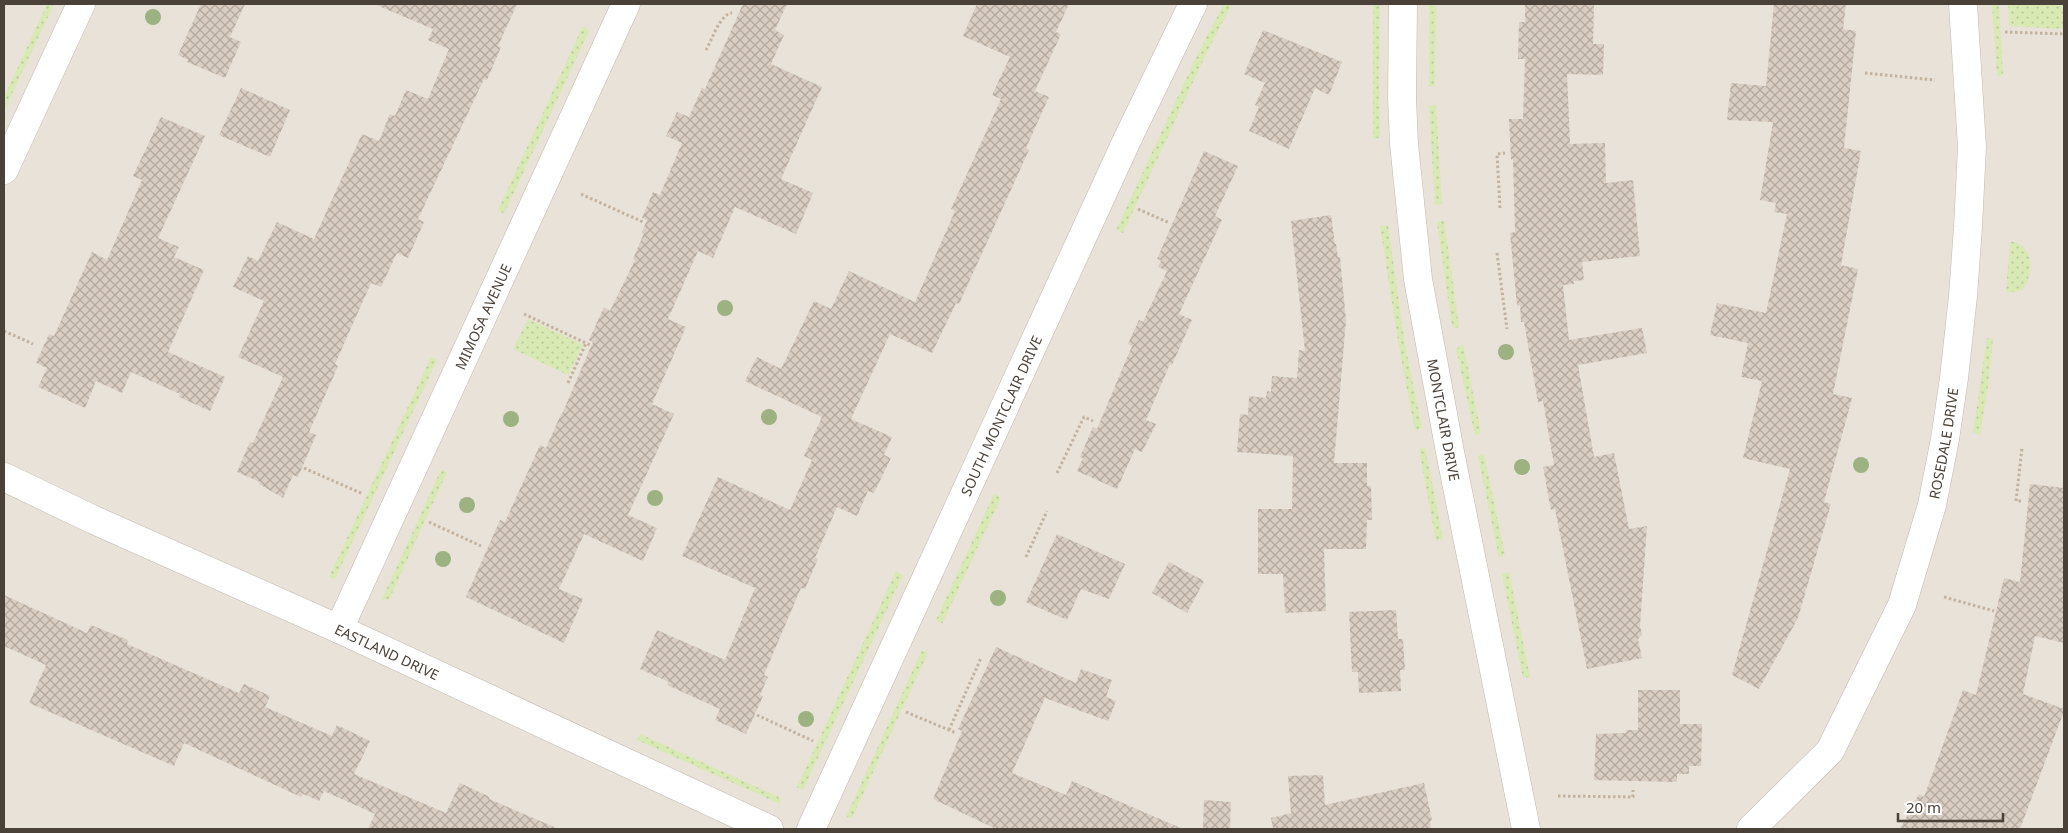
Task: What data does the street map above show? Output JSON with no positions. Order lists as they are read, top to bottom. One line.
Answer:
{"streets":{"street":["MIMOSA AVENUE","SOUTH MONTCLAIR DRIVE","MONTCLAIR DRIVE","ROSEDALE DRIVE","EASTLAND DRIVE"]},"crossings":[["MIMOSA AVENUE","EASTLAND DRIVE"]],"scale_bar":"20 m"}
